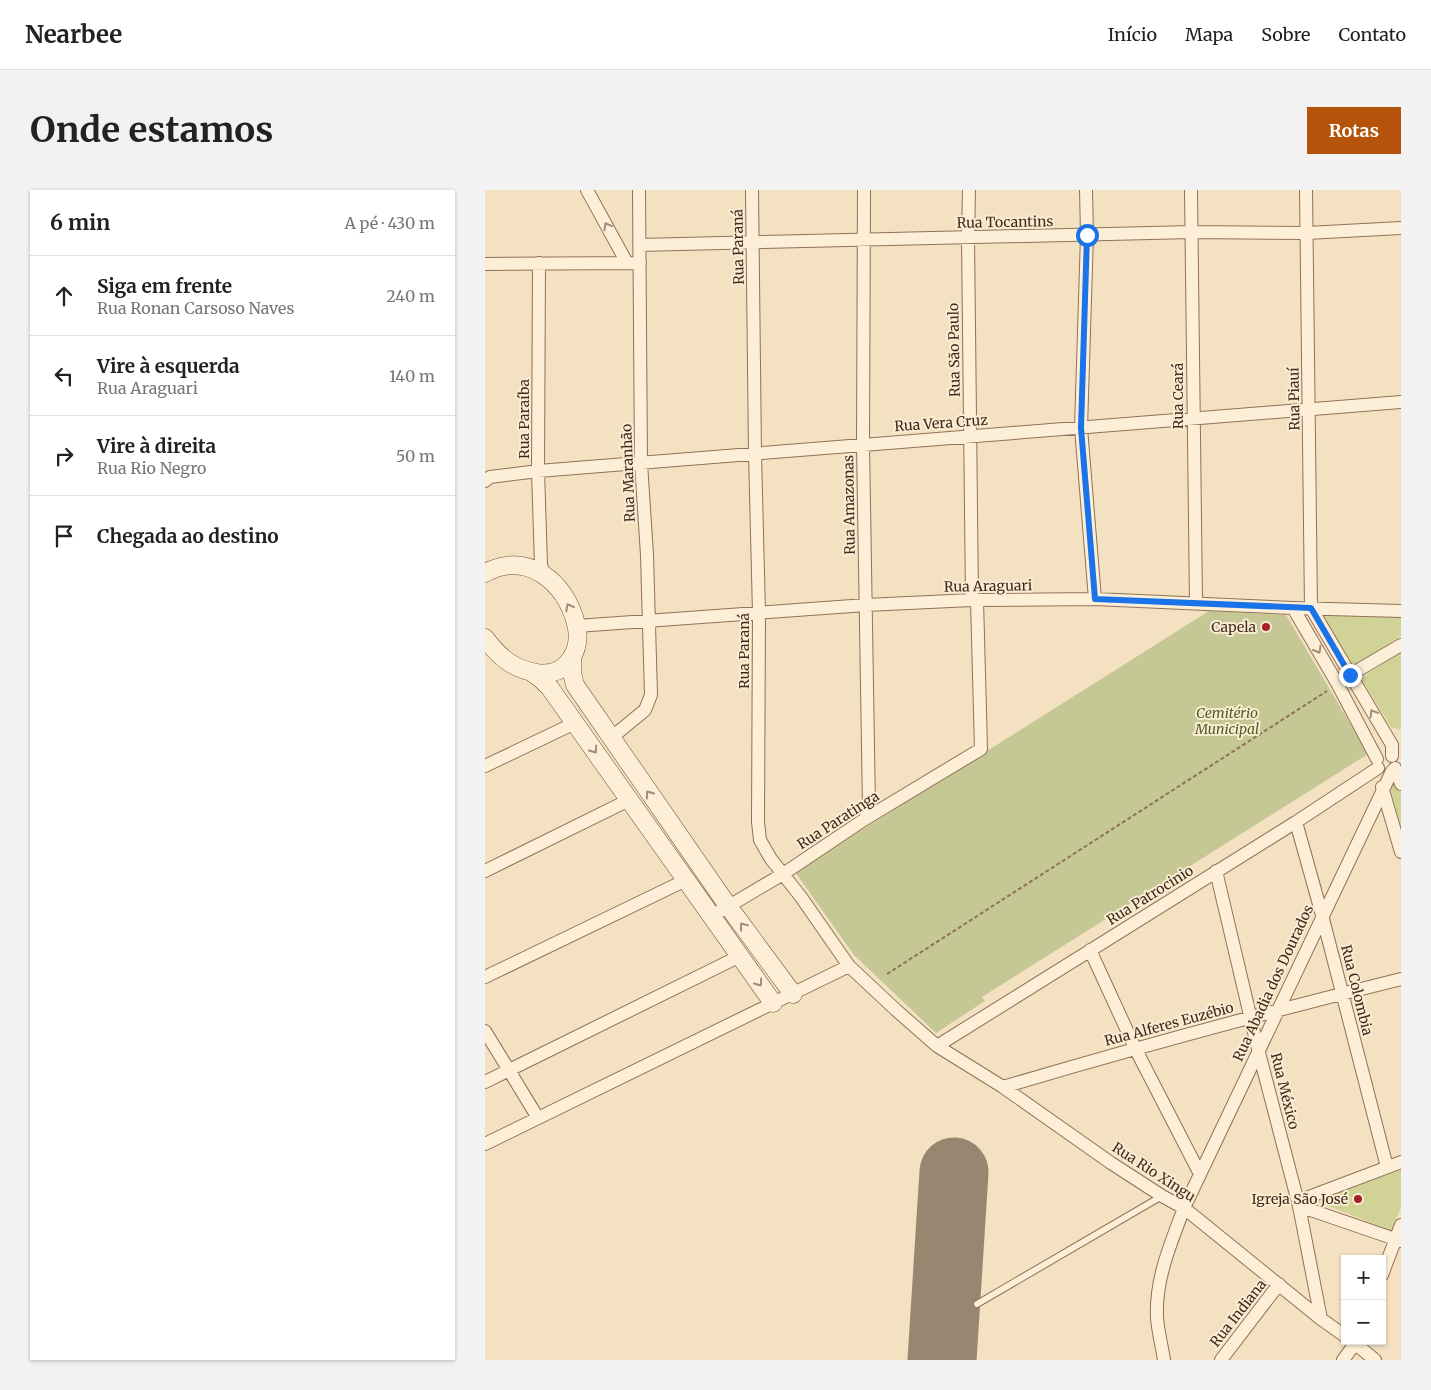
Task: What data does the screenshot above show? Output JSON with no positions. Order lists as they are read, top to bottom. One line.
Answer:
{"streets":{"street":["Rua Tocantins","Rua Paraná","Rua São Paulo","Rua Ceará","Rua Piauí","Rua Paraíba","Rua Vera Cruz","Rua Maranhão","Rua Amazonas","Rua Araguari","Rua Paratinga","Rua Patrocinio","Rua Abadia dos Dourados","Rua Colombia","Rua Alferes Euzébio","Rua México","Rua Rio Xingu","Rua Indiana"]},"crossings":[["Rua Tocantins","Rua Paraná"],["Rua Tocantins","Rua São Paulo"],["Rua Tocantins","Rua Ceará"],["Rua Tocantins","Rua Piauí"],["Rua Tocantins","Rua Maranhão"],["Rua Tocantins","Rua Amazonas"],["Rua Paraná","Rua Vera Cruz"],["Rua Paraná","Rua Araguari"],["Rua Paraná","Rua Paratinga"],["Rua Paraná","Rua Patrocinio"],["Rua Paraná","Rua Rio Xingu"],["Rua São Paulo","Rua Vera Cruz"],["Rua São Paulo","Rua Araguari"],["Rua São Paulo","Rua Paratinga"],["Rua Ceará","Rua Vera Cruz"],["Rua Ceará","Rua Araguari"],["Rua Piauí","Rua Vera Cruz"],["Rua Piauí","Rua Araguari"],["Rua Paraíba","Rua Vera Cruz"],["Rua Vera Cruz","Rua Maranhão"],["Rua Vera Cruz","Rua Amazonas"],["Rua Maranhão","Rua Araguari"],["Rua Amazonas","Rua Araguari"],["Rua Amazonas","Rua Paratinga"],["Rua Patrocinio","Rua Colombia"],["Rua Patrocinio","Rua México"],["Rua Patrocinio","Rua Rio Xingu"],["Rua Abadia dos Dourados","Rua Colombia"],["Rua Abadia dos Dourados","Rua Alferes Euzébio"],["Rua Abadia dos Dourados","Rua México"],["Rua Abadia dos Dourados","Rua Rio Xingu"],["Rua Colombia","Rua Alferes Euzébio"],["Rua Alferes Euzébio","Rua México"],["Rua Alferes Euzébio","Rua Rio Xingu"],["Rua México","Rua Rio Xingu"],["Rua Rio Xingu","Rua Indiana"]],"parks":["Cemitério Municipal"],"places":["Capela","Igreja São José"],"page":{"header":"Nearbee","nav":["Início","Mapa","Sobre","Contato"],"buttons":"Rotas","title":"Onde estamos","heading":["6 min","A pé · 430 m"],"list":[["Siga em frente","Rua Ronan Carsoso Naves","240 m"],["Vire à esquerda","Rua Araguari","140 m"],["Vire à direita","Rua Rio Negro","50 m"],"Chegada ao destino"],"map_buttons":["+","−"]}}
